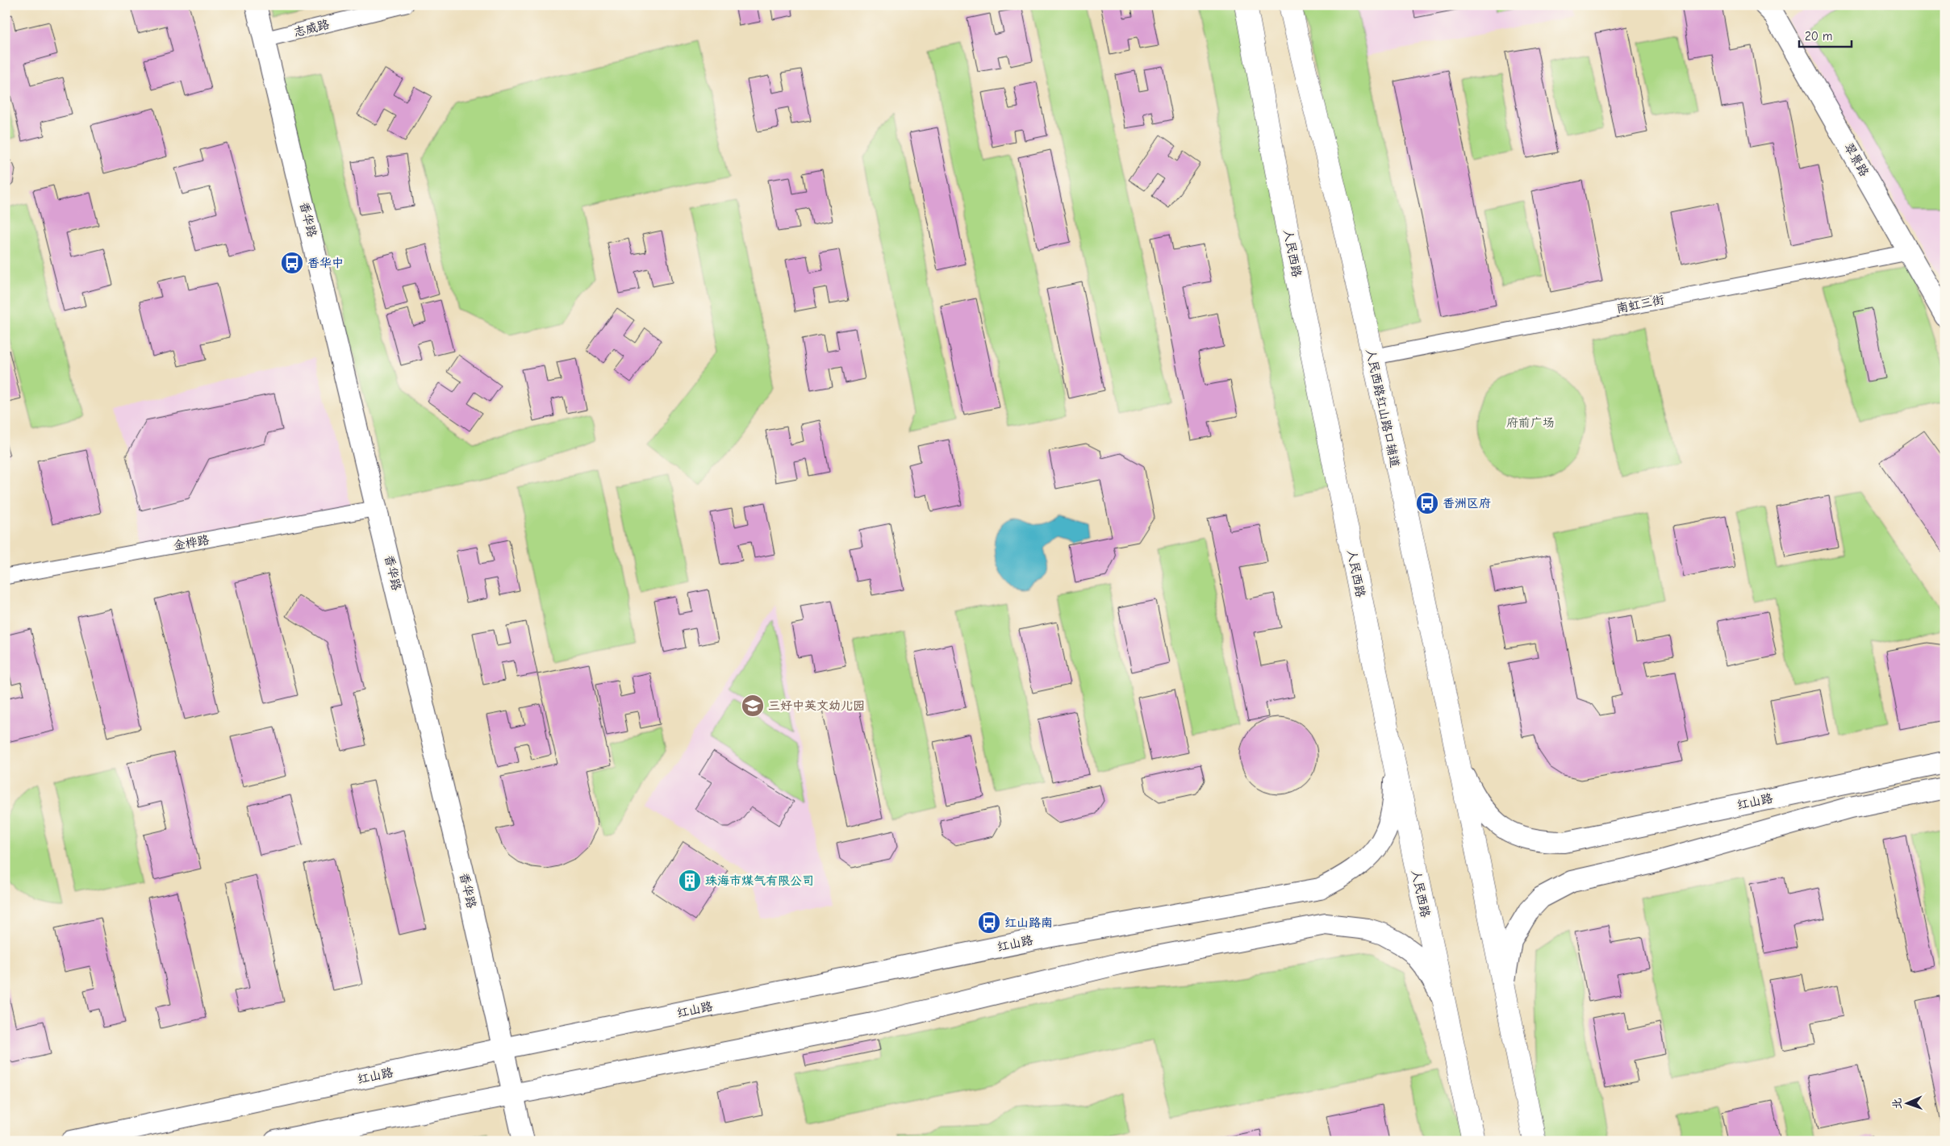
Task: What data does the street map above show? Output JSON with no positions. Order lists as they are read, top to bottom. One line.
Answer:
{"streets":{"main road":["翠景路","香华路","人民西路","人民西路红山路口辅道","红山路"],"street":["志威路","南虹三街","金桦路"]},"crossings":[["志威路","香华路"],["翠景路","南虹三街"],["香华路","金桦路"],["香华路","红山路"],["人民西路","红山路"],["南虹三街","人民西路红山路口辅道"],["人民西路红山路口辅道","红山路"]],"parks":["府前广场"],"places":{"bus stop":["香华中","香洲区府","红山路南"],"school or university":["三好中英文幼儿园"],"building":["珠海市煤气有限公司"]},"scale_bar":"20 m","north":"left"}
